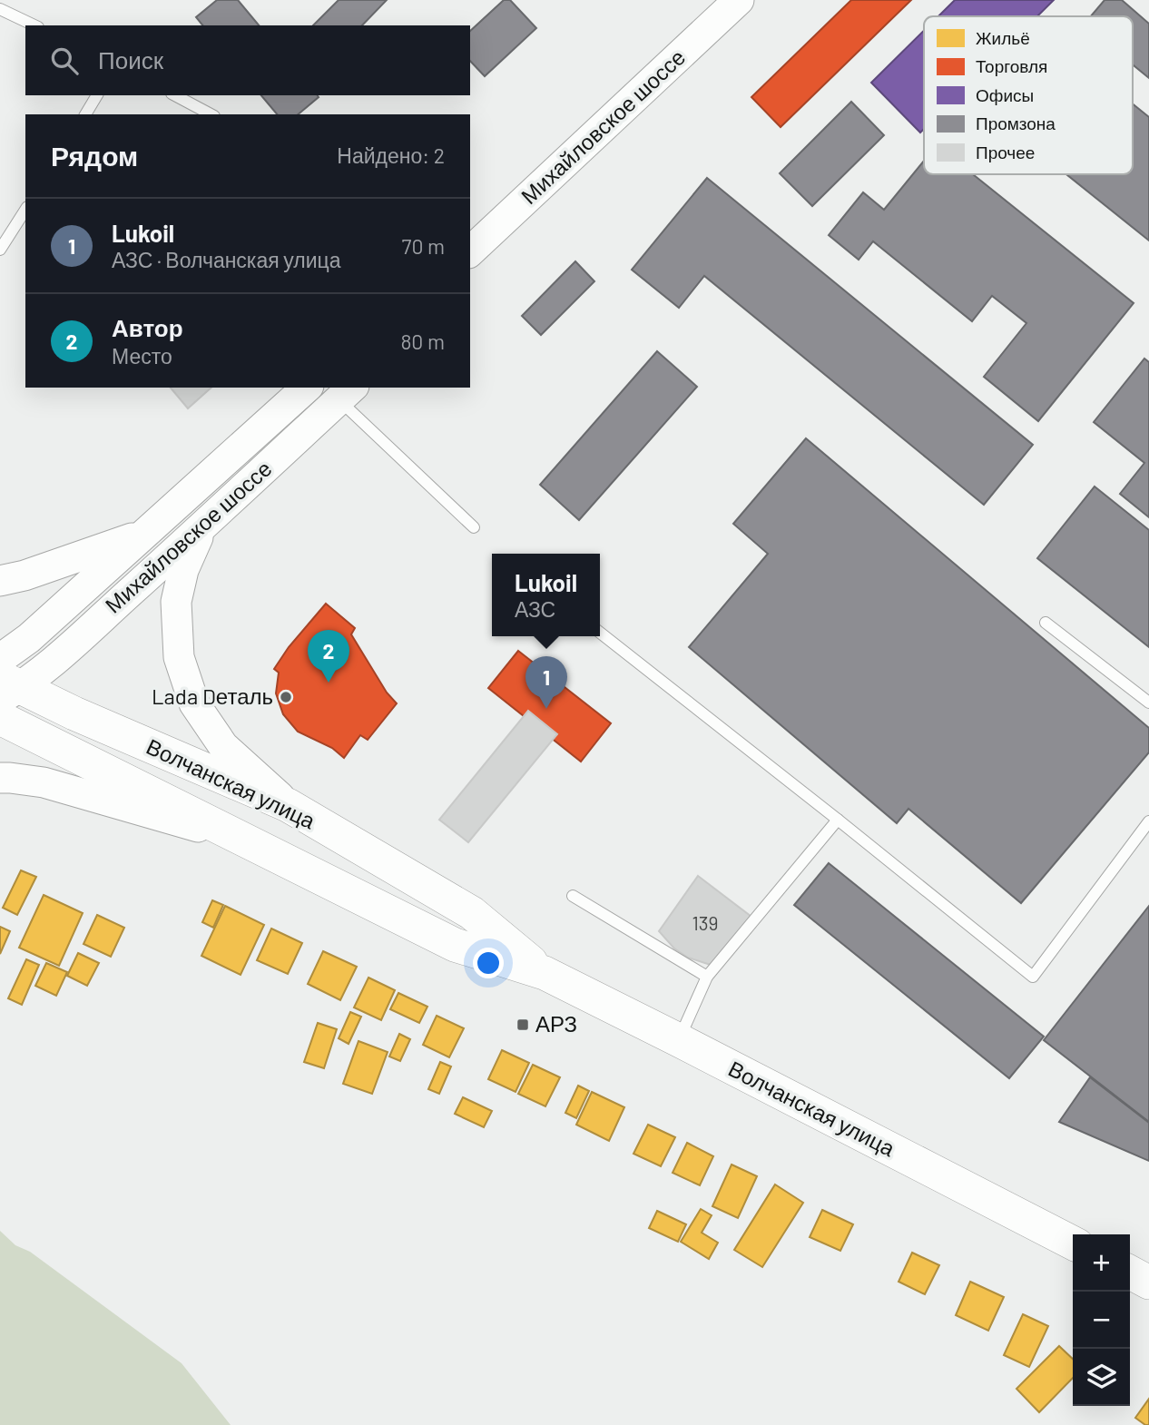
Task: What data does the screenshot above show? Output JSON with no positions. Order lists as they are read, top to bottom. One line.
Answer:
{"streets":{"main road":["Михайловское шоссе","Волчанская улица"]},"crossings":[["Михайловское шоссе","Волчанская улица"]],"places":{"other":["Lada Dеталь"],"transit":["АРЗ"]},"house_numbers":["139"],"legend":["Жильё","Торговля","Офисы","Промзона","Прочее"],"page":{"search":"Поиск","heading":["Рядом","Найдено: 2"],"list":[{"mark":"1","name":"Lukoil","note":"АЗС · Волчанская улица","value":"70 m"},{"mark":"2","name":"Автор","note":"Место","value":"80 m"}],"popup":["Lukoil","АЗС"],"pins":["2","1"],"map_buttons":["+","−"]}}
